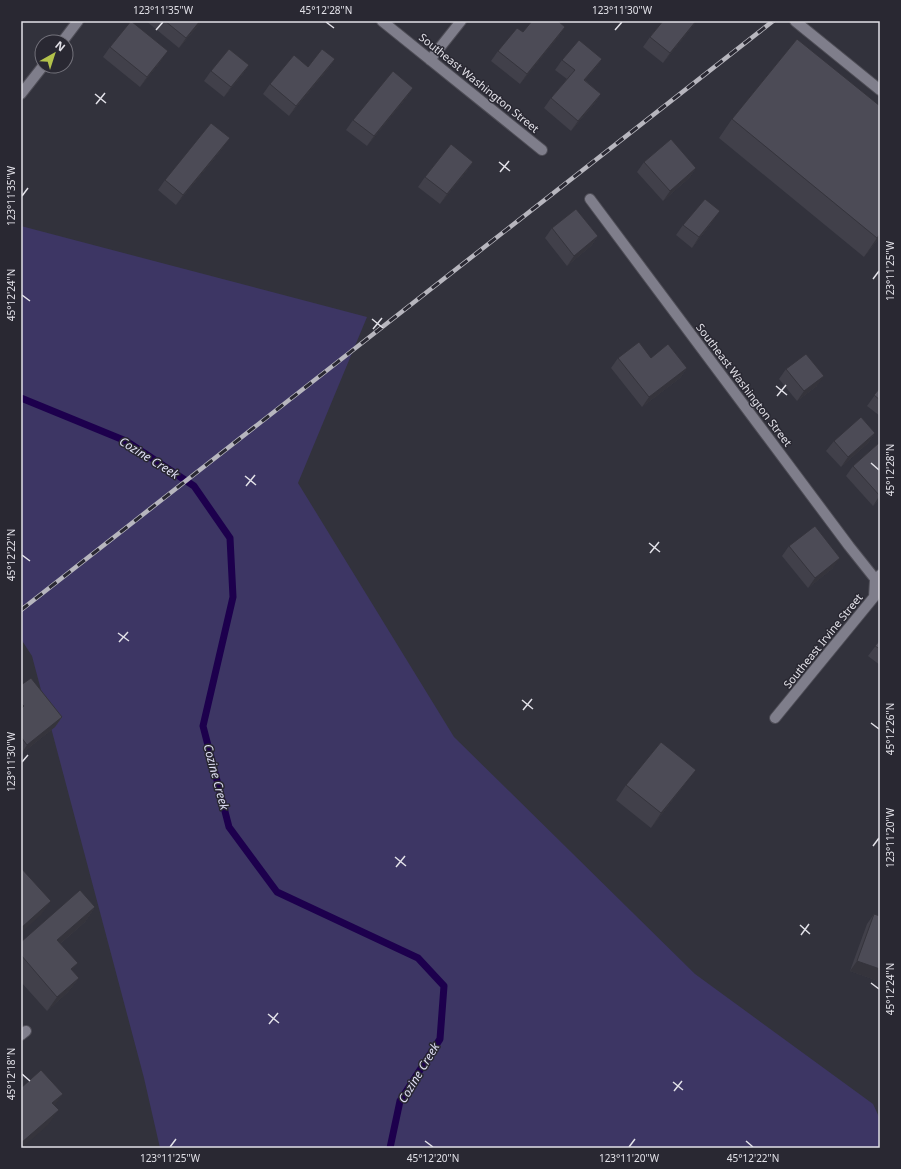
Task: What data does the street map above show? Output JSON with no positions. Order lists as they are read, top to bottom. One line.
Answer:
{"streets":{"street":["Southeast Washington Street","Southeast Irvine Street"]},"crossings":[["Southeast Washington Street","Southeast Irvine Street"]],"water":["Cozine Creek"],"north":"top right","coordinates":["123°11'35\"W","45°12'28\"N","123°11'30\"W","123°11'25\"W","45°12'24\"N","45°12'22\"N","45°12'26\"N","123°11'20\"W","45°12'18\"N","45°12'20\"N"]}
